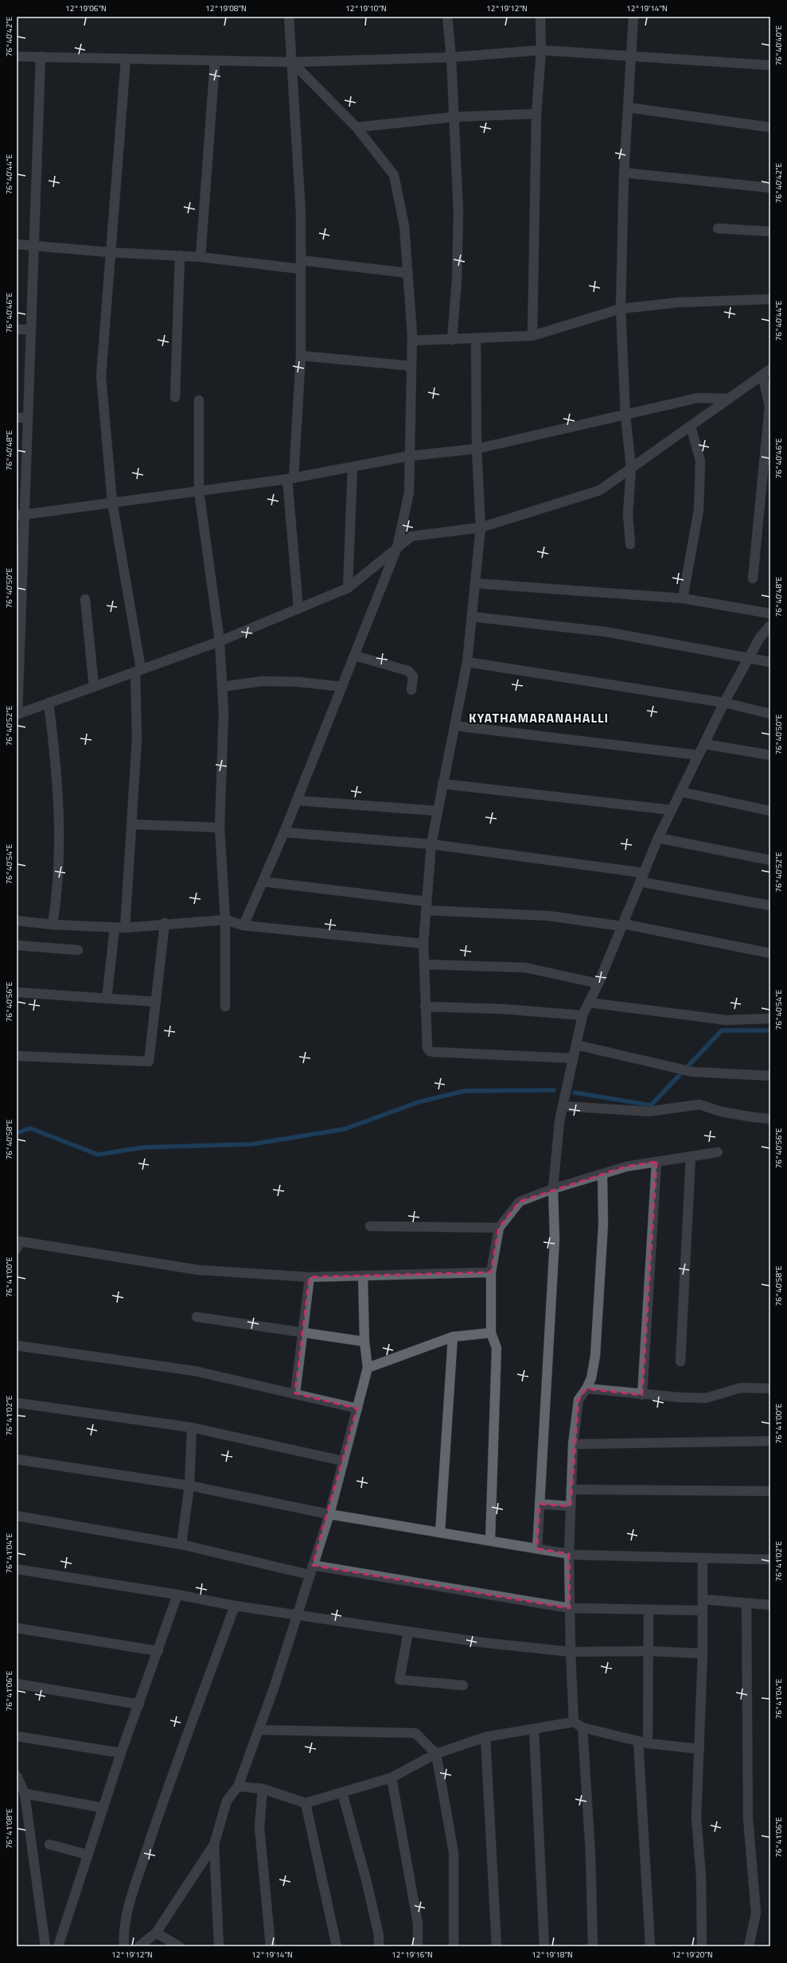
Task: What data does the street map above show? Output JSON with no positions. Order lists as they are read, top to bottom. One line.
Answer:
{"districts":["KYATHAMARANAHALLI"],"coordinates":["12°19'06\"N","12°19'08\"N","12°19'10\"N","12°19'12\"N","12°19'14\"N","76°40'42\"E","76°40'40\"E","76°40'44\"E","76°40'46\"E","76°40'48\"E","76°40'50\"E","76°40'52\"E","76°40'54\"E","76°40'56\"E","76°40'58\"E","76°41'00\"E","76°41'02\"E","76°41'04\"E","76°41'06\"E","76°41'08\"E","12°19'16\"N","12°19'18\"N","12°19'20\"N"]}
